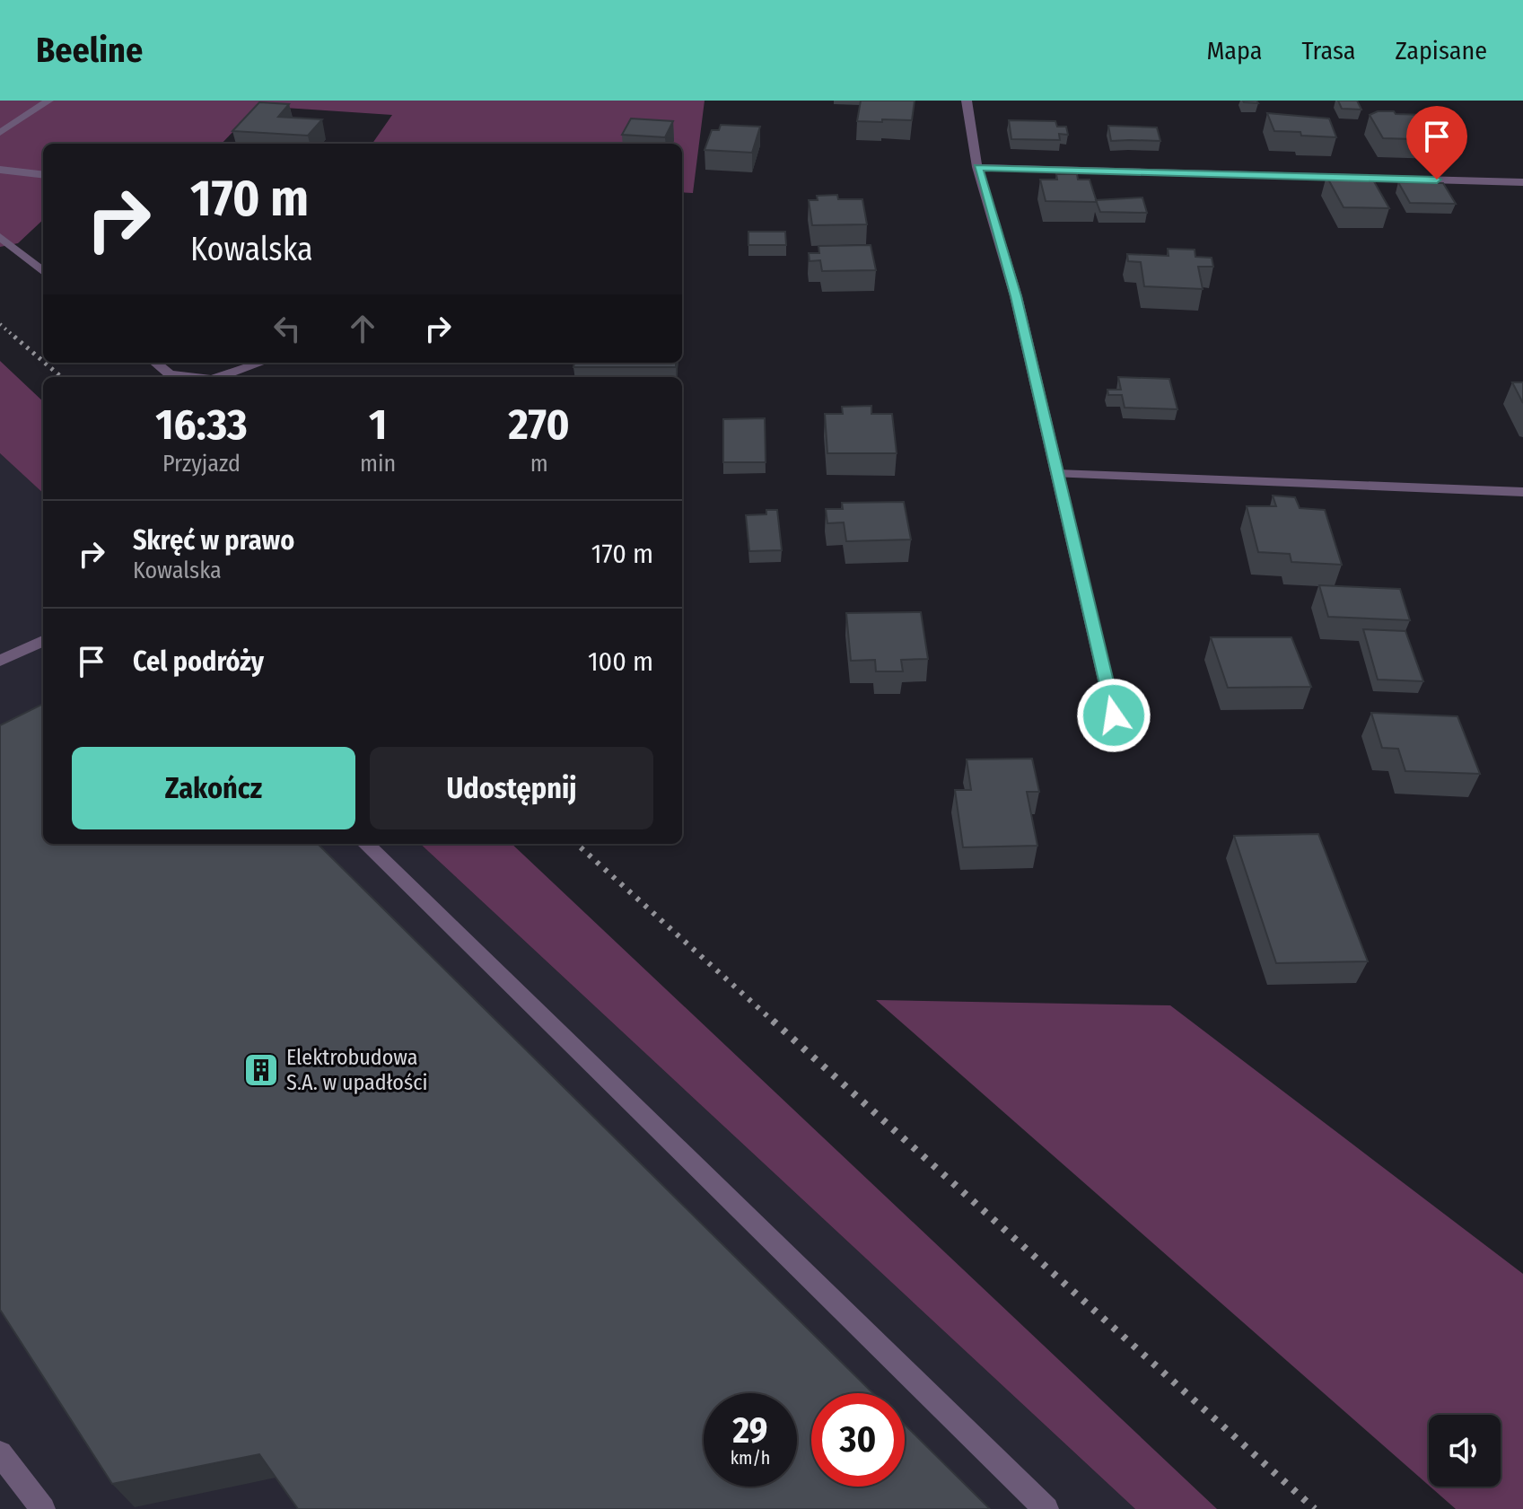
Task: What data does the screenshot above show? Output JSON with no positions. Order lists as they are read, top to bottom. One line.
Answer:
{"places":{"building":["Elektrobudowa S.A. w upadłości"]},"page":{"header":"Beeline","nav":["Mapa","Trasa","Zapisane"],"turn":["170 m","Kowalska"],"eta":["16:33","Przyjazd","1","min","270","m"],"list":[{"name":"Skręć w prawo","note":"Kowalska","value":"170 m"},{"name":"Cel podróży","value":"100 m"}],"buttons":["Zakończ","Udostępnij"],"speed":"29 km/h","limit":"30"}}
